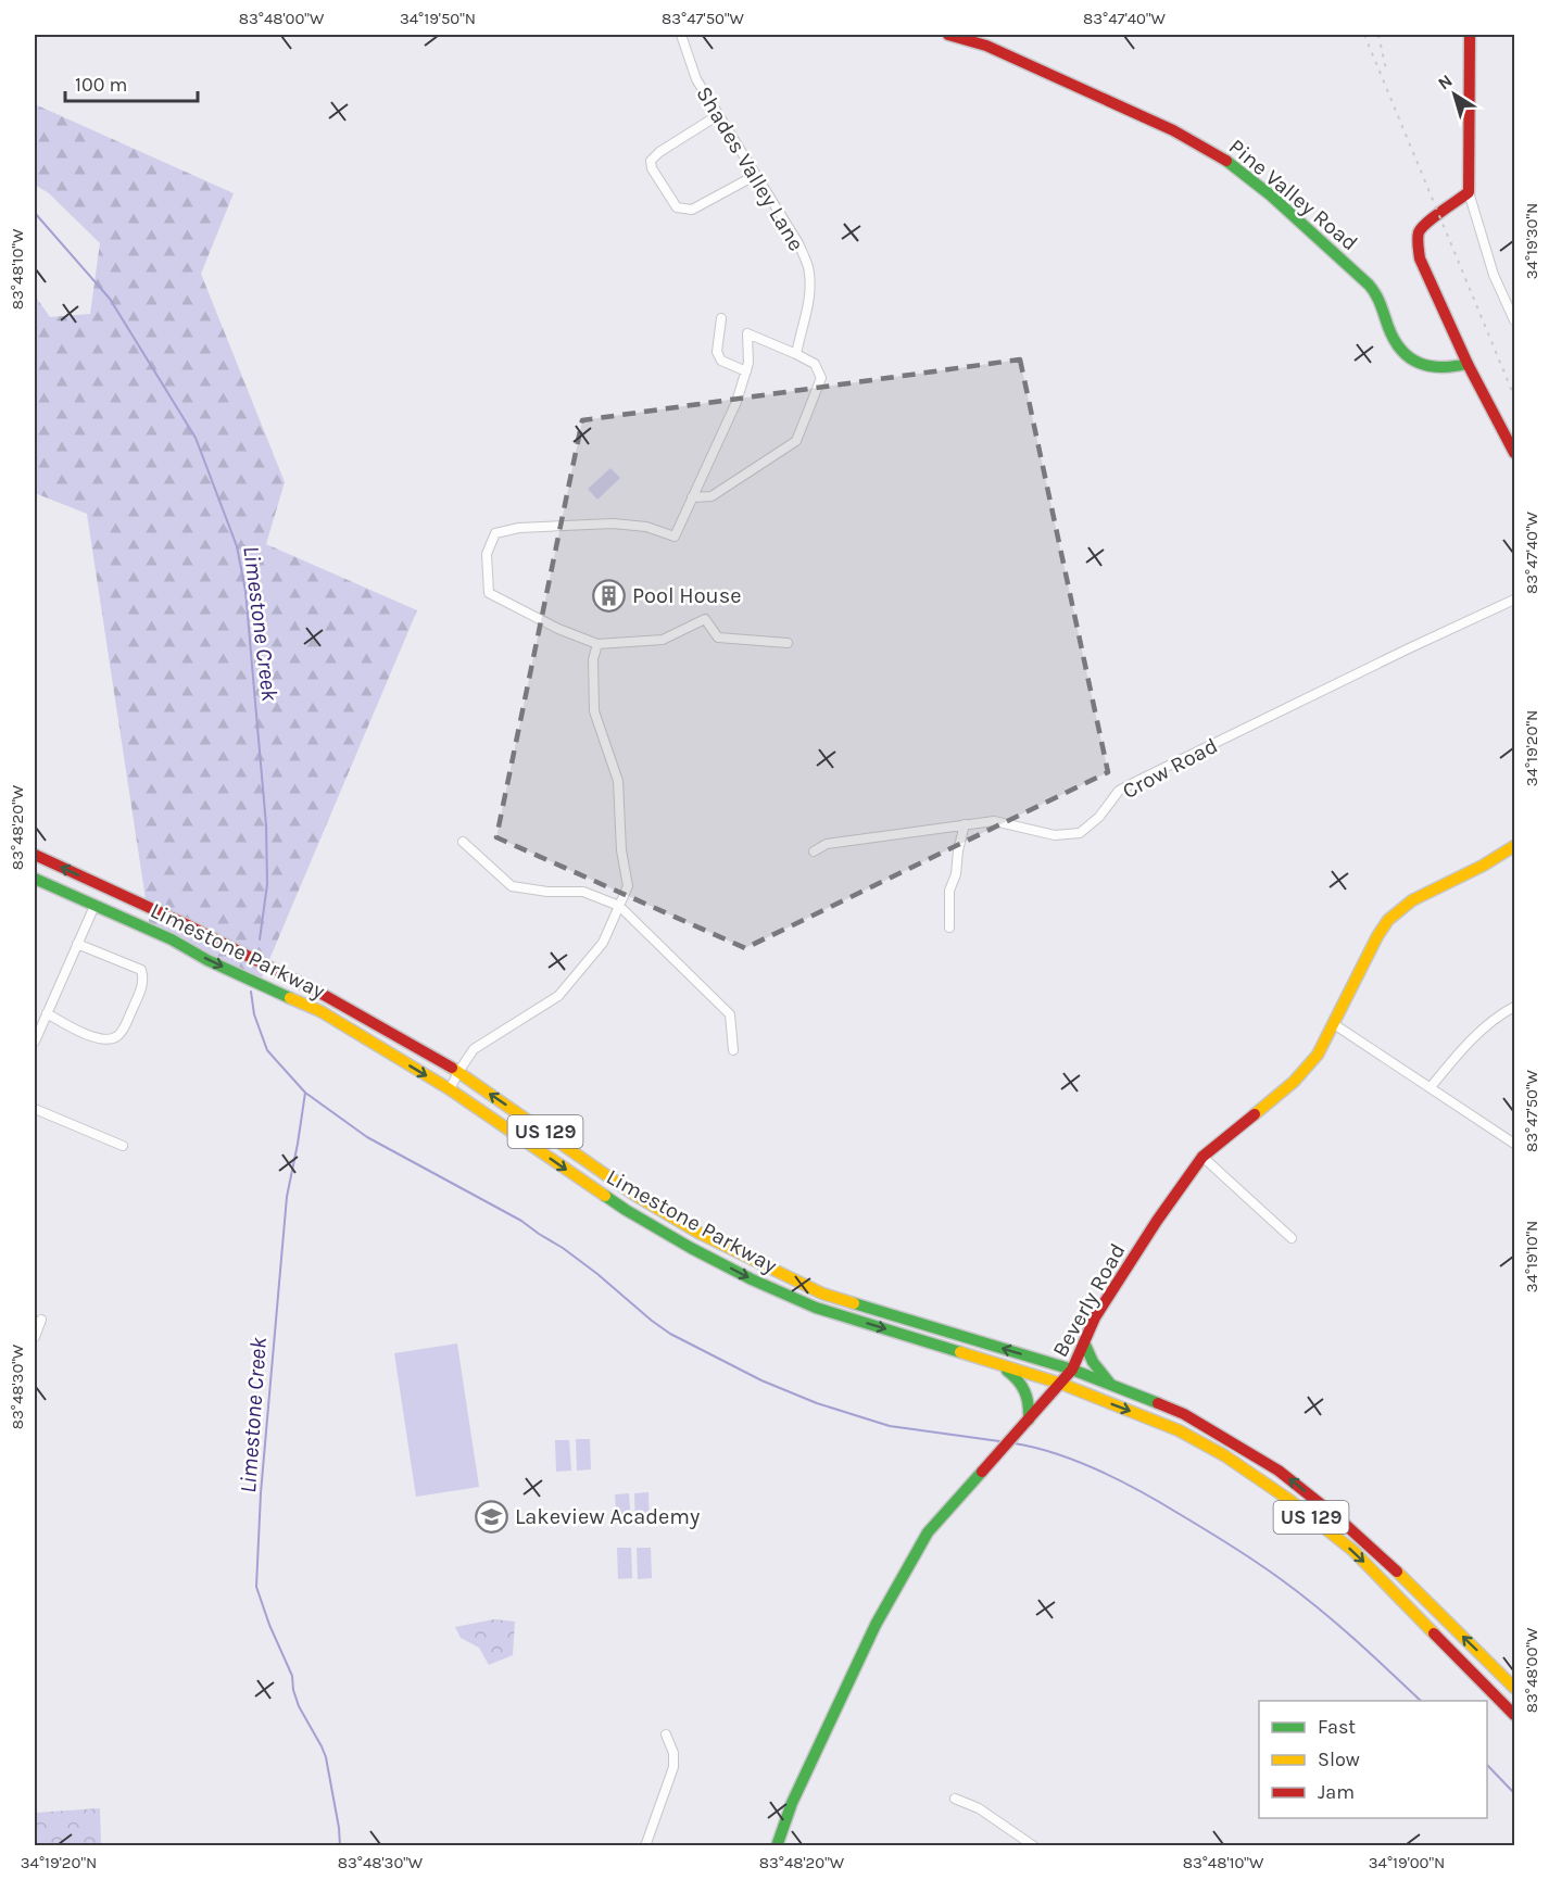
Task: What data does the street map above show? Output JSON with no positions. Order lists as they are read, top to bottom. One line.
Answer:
{"streets":{"main road":["Pine Valley Road","Limestone Parkway","US 129","Beverly Road"],"street":["Shades Valley Lane","Crow Road"]},"crossings":[["Limestone Parkway","Beverly Road"]],"water":["Limestone Creek"],"places":{"building":["Pool House"],"school or university":["Lakeview Academy"]},"legend":["Fast","Slow","Jam"],"scale_bar":"100 m","north":"top left","coordinates":["83°48'00\"W","34°19'50\"N","83°47'50\"W","83°47'40\"W","34°19'30\"N","83°48'10\"W","34°19'20\"N","83°48'20\"W","34°19'10\"N","83°48'30\"W","34°19'00\"N"]}
